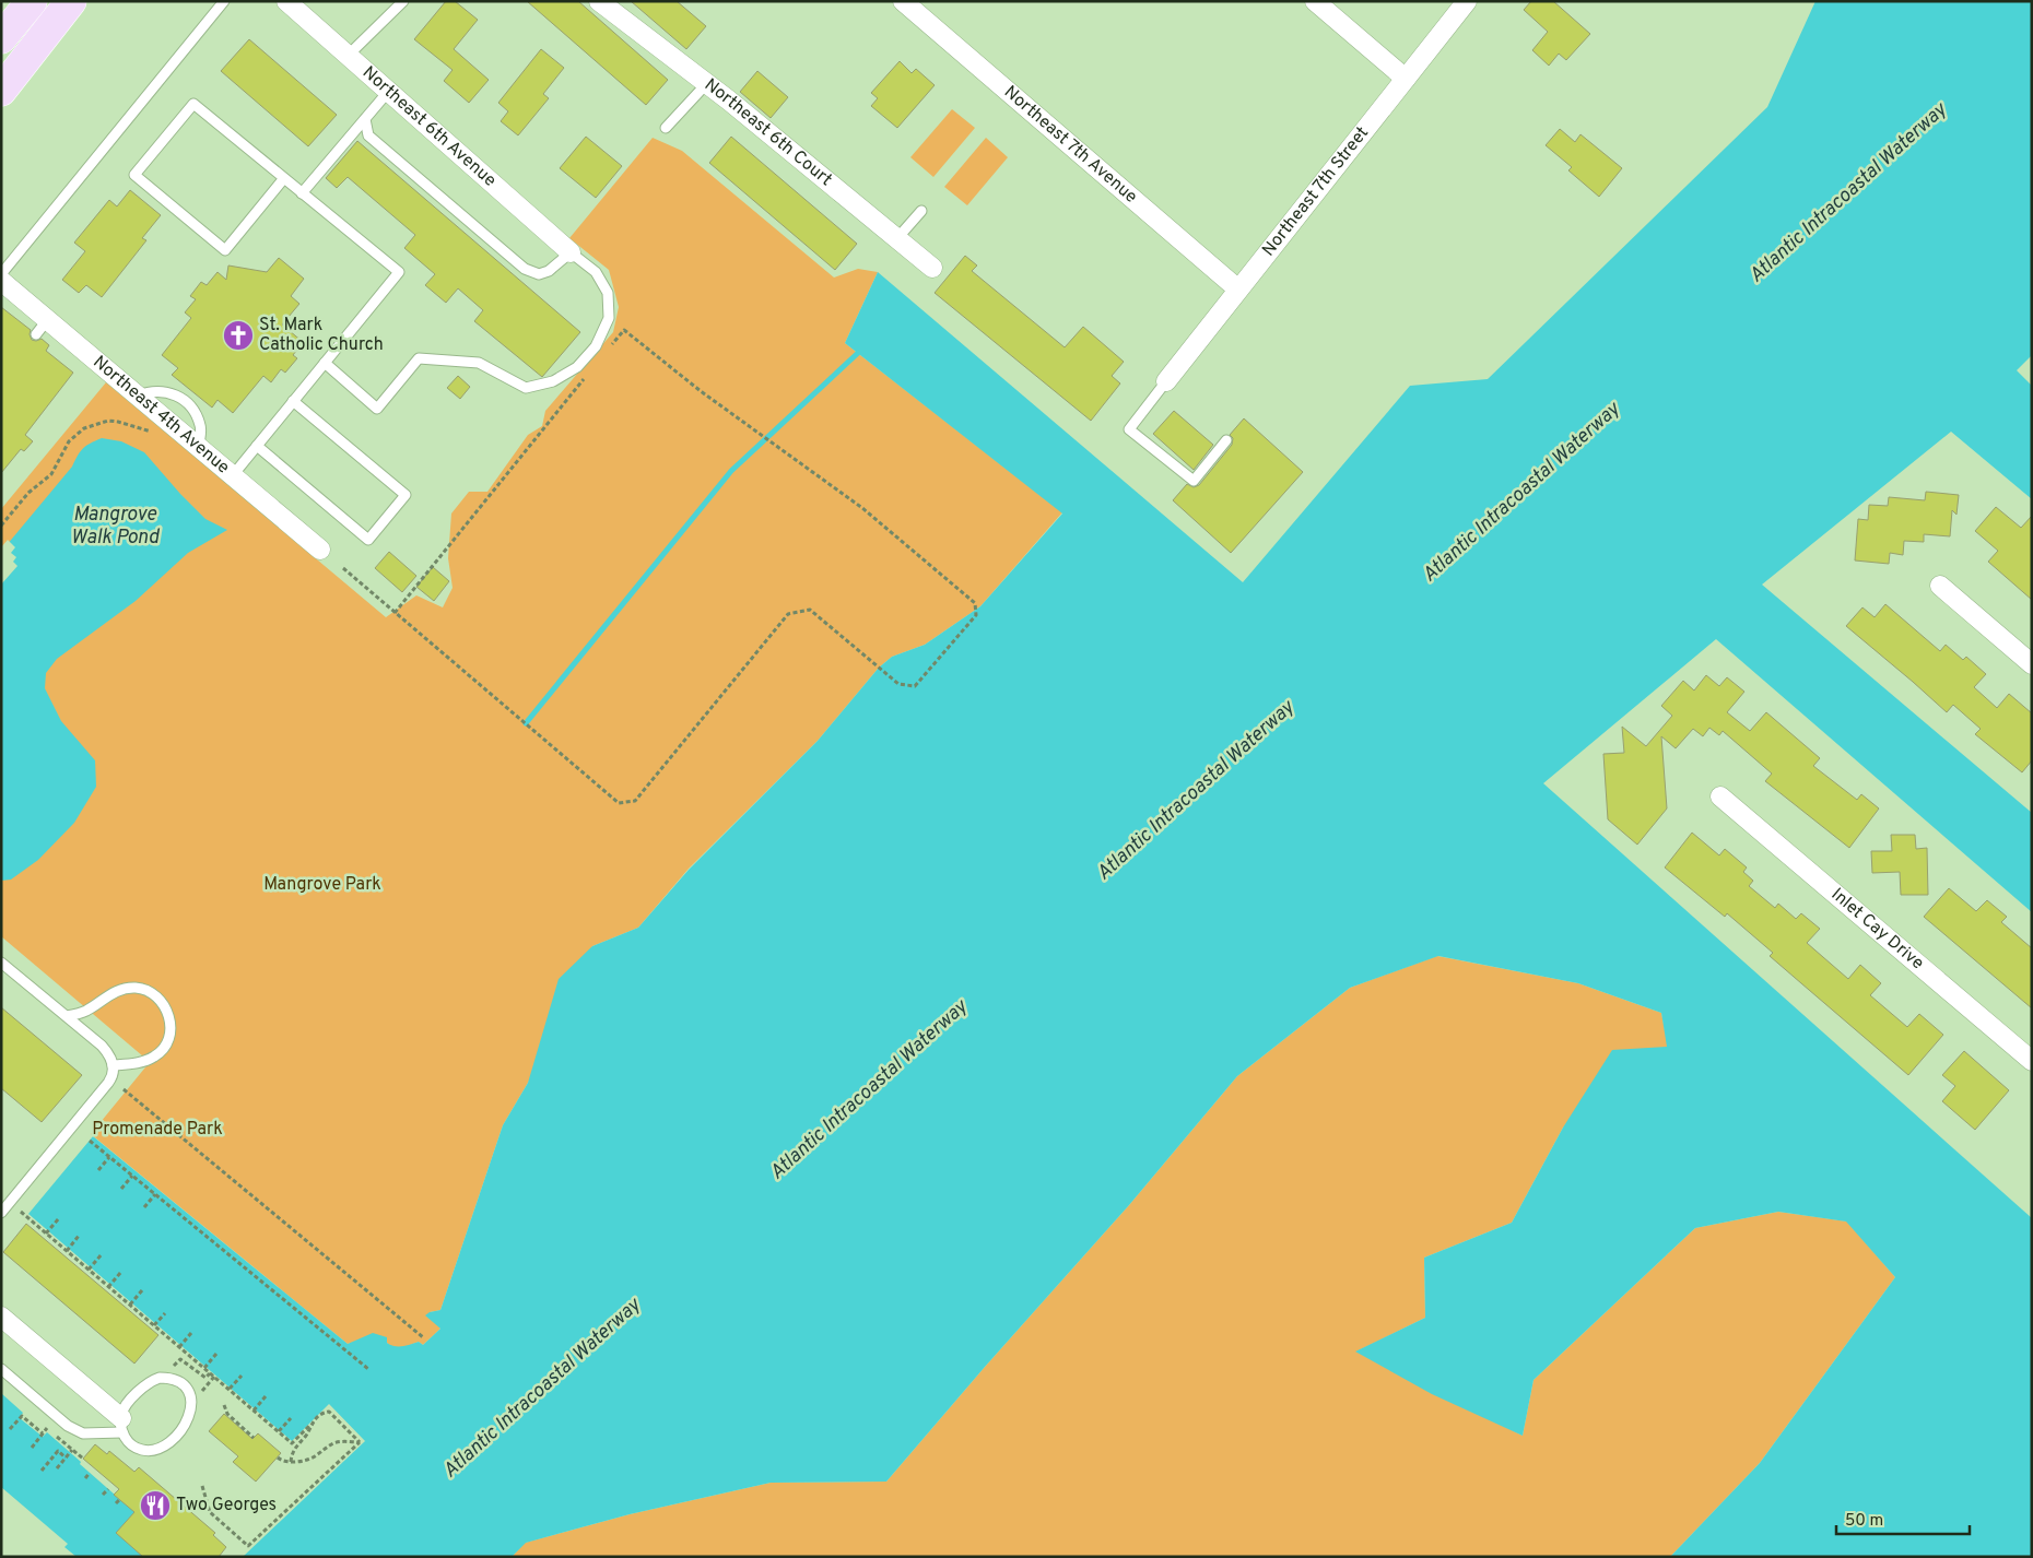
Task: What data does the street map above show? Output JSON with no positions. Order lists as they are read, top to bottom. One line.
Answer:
{"streets":{"street":["Northeast 6th Avenue","Northeast 6th Court","Northeast 7th Avenue","Northeast 7th Street","Northeast 4th Avenue","Inlet Cay Drive"]},"crossings":[["Northeast 7th Avenue","Northeast 7th Street"]],"water":["Atlantic Intracoastal Waterway","Mangrove Walk Pond"],"parks":["Mangrove Park","Promenade Park"],"places":{"church":["St. Mark Catholic Church"],"restaurant":["Two Georges"]},"scale_bar":"50 m"}
